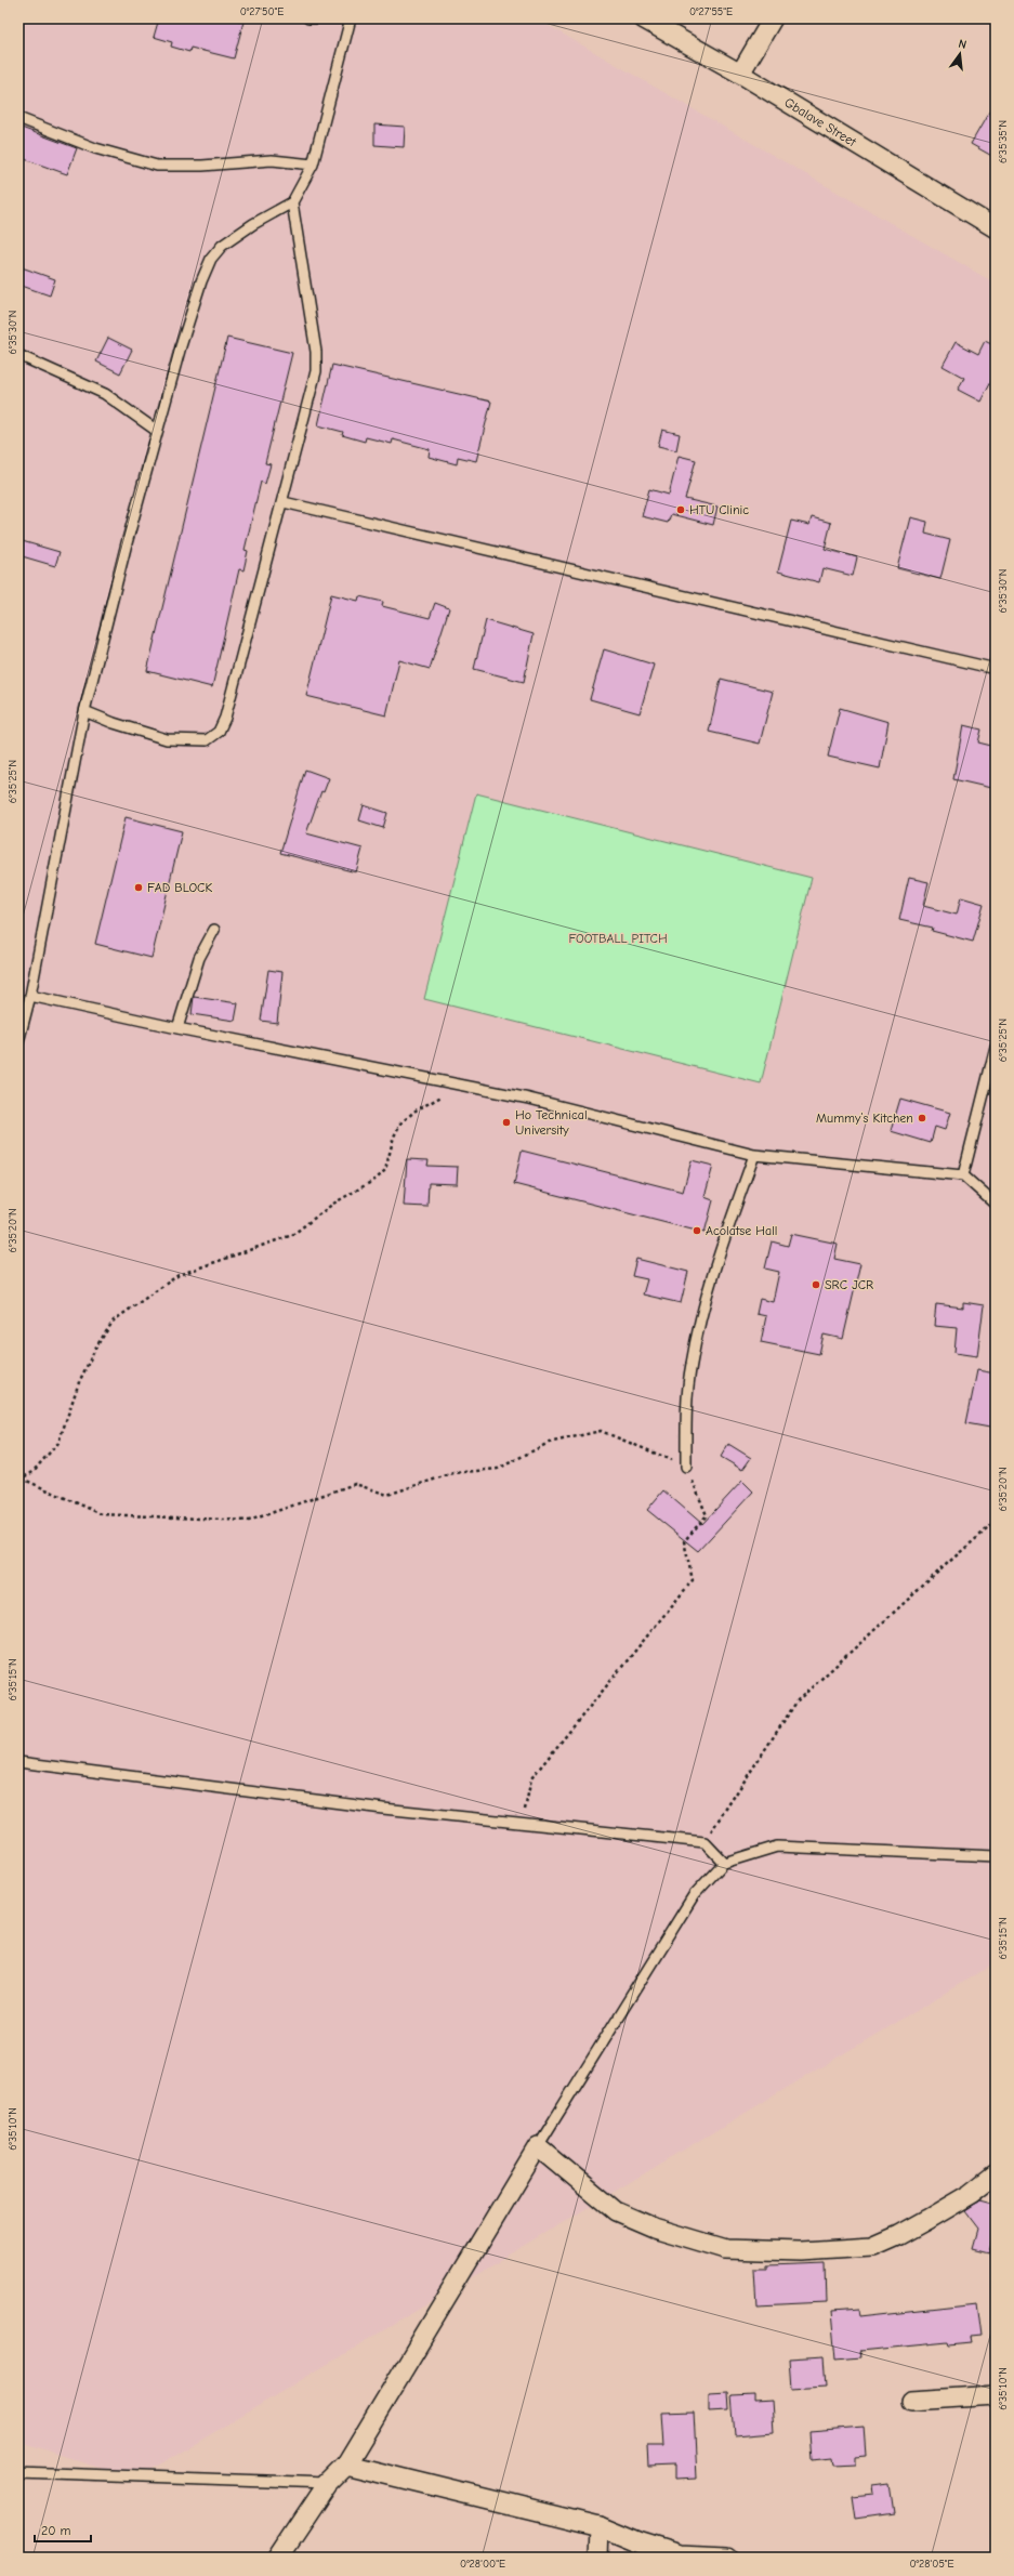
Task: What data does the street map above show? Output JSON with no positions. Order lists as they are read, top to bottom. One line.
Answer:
{"streets":{"street":["Gbalave Street"]},"parks":["FOOTBALL PITCH"],"places":["HTU Clinic","FAD BLOCK","Mummy’s Kitchen","Ho Technical University","Acolatse Hall","SRC JCR"],"scale_bar":"20 m","north":"top","coordinates":["0°27'50\"E","0°27'55\"E","6°35'35\"N","6°35'30\"N","6°35'25\"N","6°35'20\"N","6°35'15\"N","6°35'10\"N","0°28'00\"E","0°28'05\"E"]}
